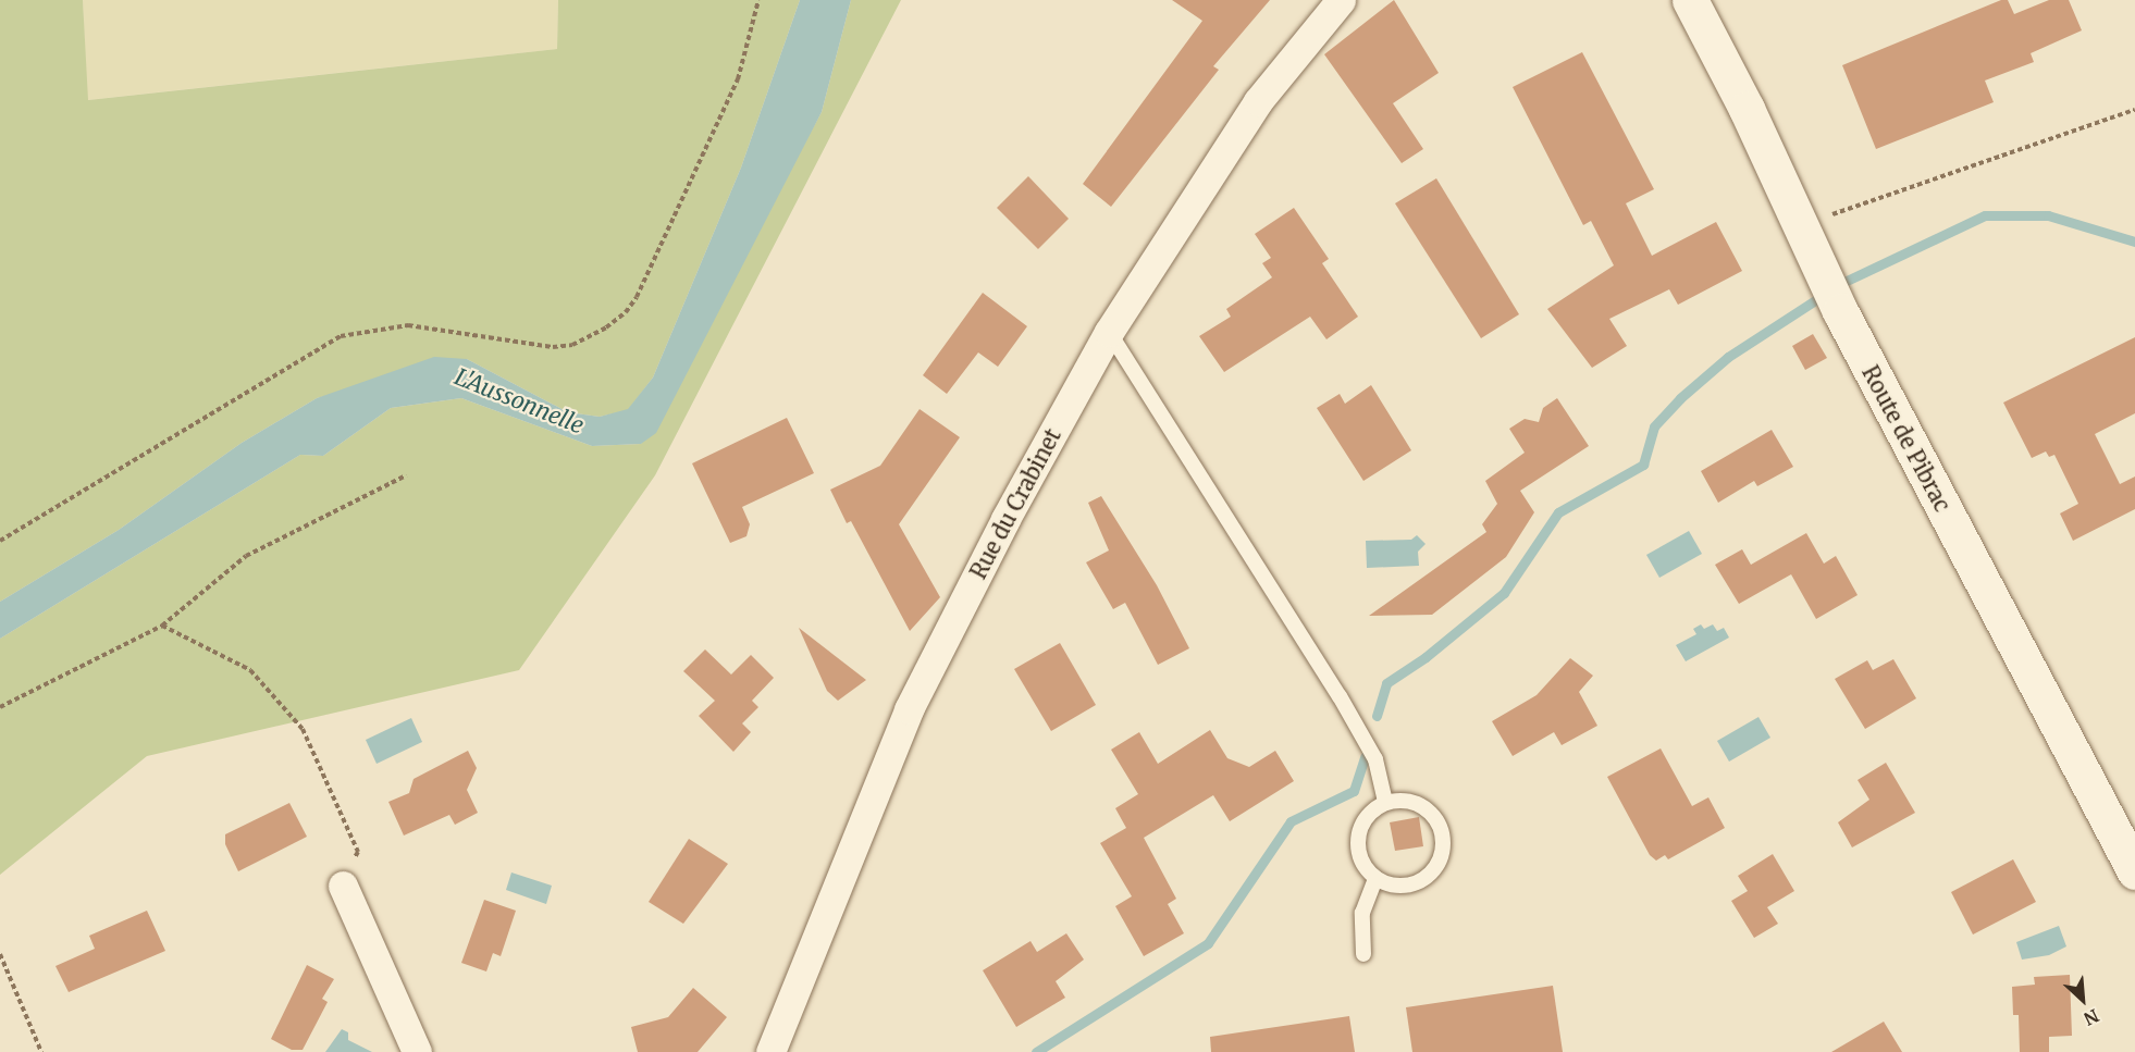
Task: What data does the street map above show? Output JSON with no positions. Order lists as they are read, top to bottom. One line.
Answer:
{"streets":{"main road":["Route de Pibrac"],"street":["Rue du Crabinet"]},"water":["L'Aussonnelle"],"north":"bottom right"}
